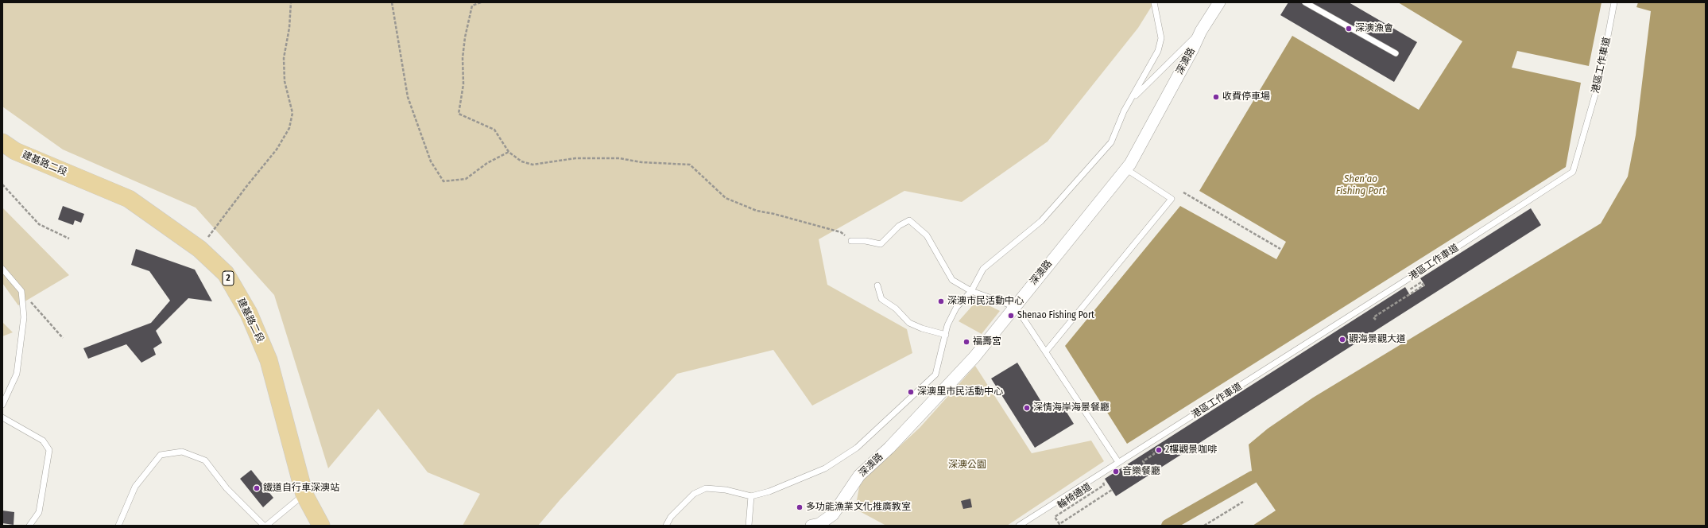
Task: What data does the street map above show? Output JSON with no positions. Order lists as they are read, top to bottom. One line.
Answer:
{"streets":{"main road":["建基路二段","2"],"street":["深澳路"],"lane":["港區工作車道"],"path":["輪椅通道"]},"crossings":[["港區工作車道","輪椅通道"]],"water":["Shen'ao Fishing Port"],"parks":["深澳公園"],"places":["深澳漁會","收費停車場","深澳市民活動中心","Shenao Fishing Port","觀海景觀大道","福壽宮","深澳里市民活動中心","深情海岸海景餐廳","2樓觀景咖啡","音樂餐廳","鐵道自行車深澳站","多功能漁業文化推廣教室"]}
